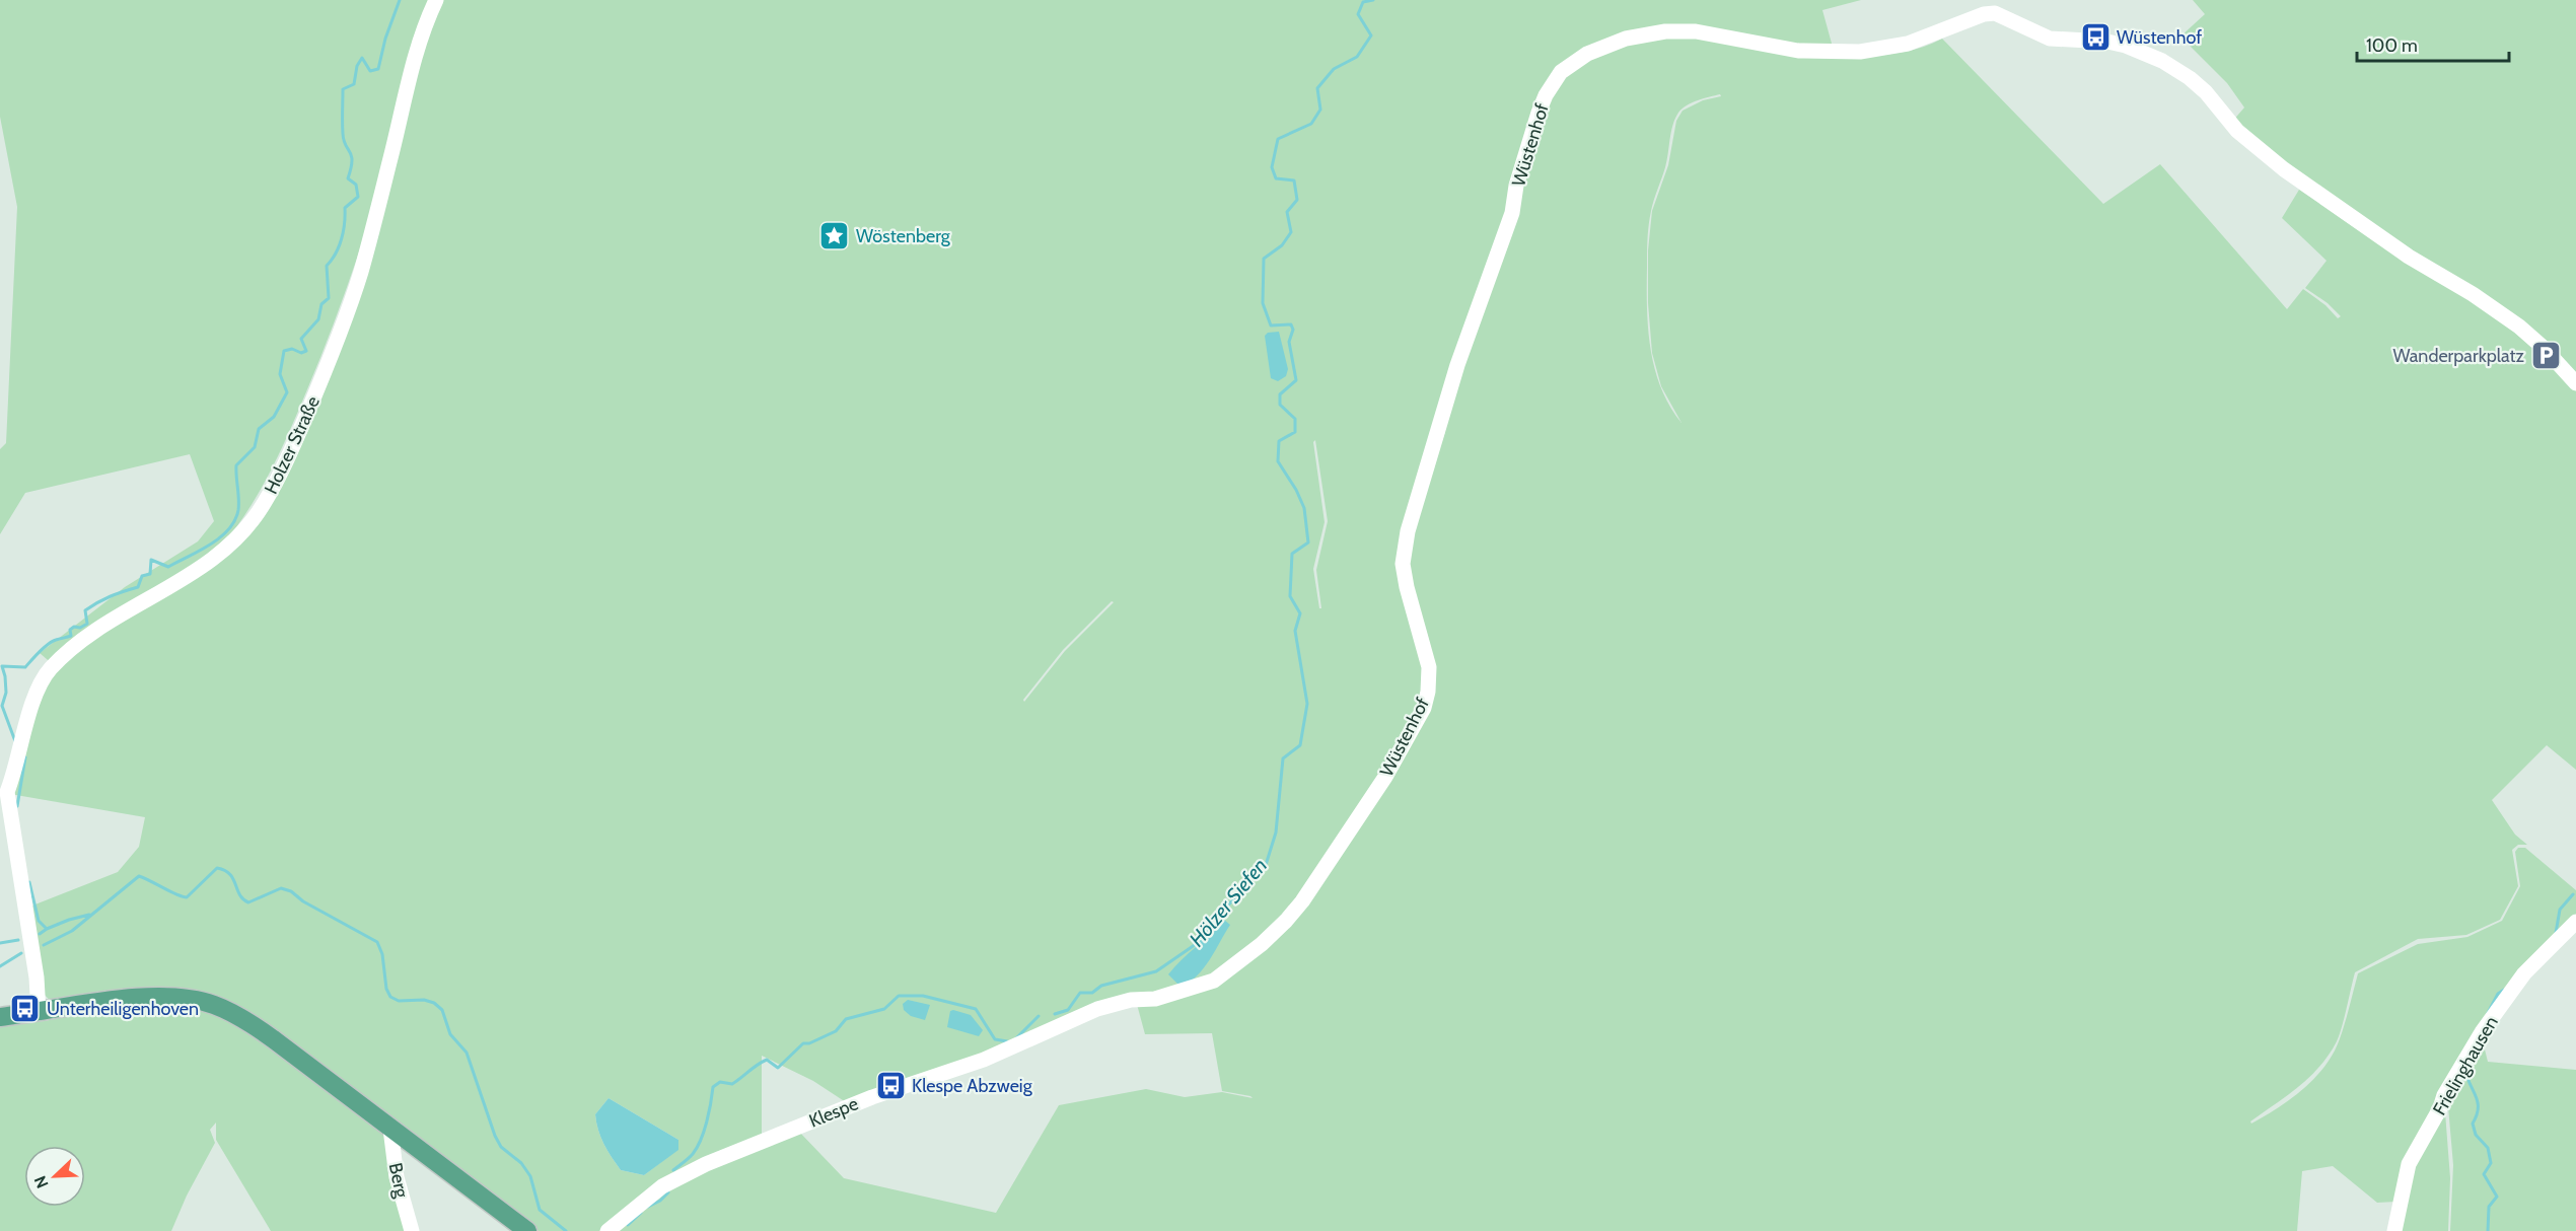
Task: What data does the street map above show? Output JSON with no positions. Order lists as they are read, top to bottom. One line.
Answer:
{"streets":{"street":["Wüstenhof","Holzer Straße","Frielinghausen","Klespe","Berg"]},"crossings":[["Wüstenhof","Klespe"]],"water":["Hölzer Siefen"],"places":{"bus stop":["Wüstenhof","Unterheiligenhoven","Klespe Abzweig"],"place":["Wöstenberg"],"parking":["Wanderparkplatz"]},"scale_bar":"100 m","north":"bottom left"}
